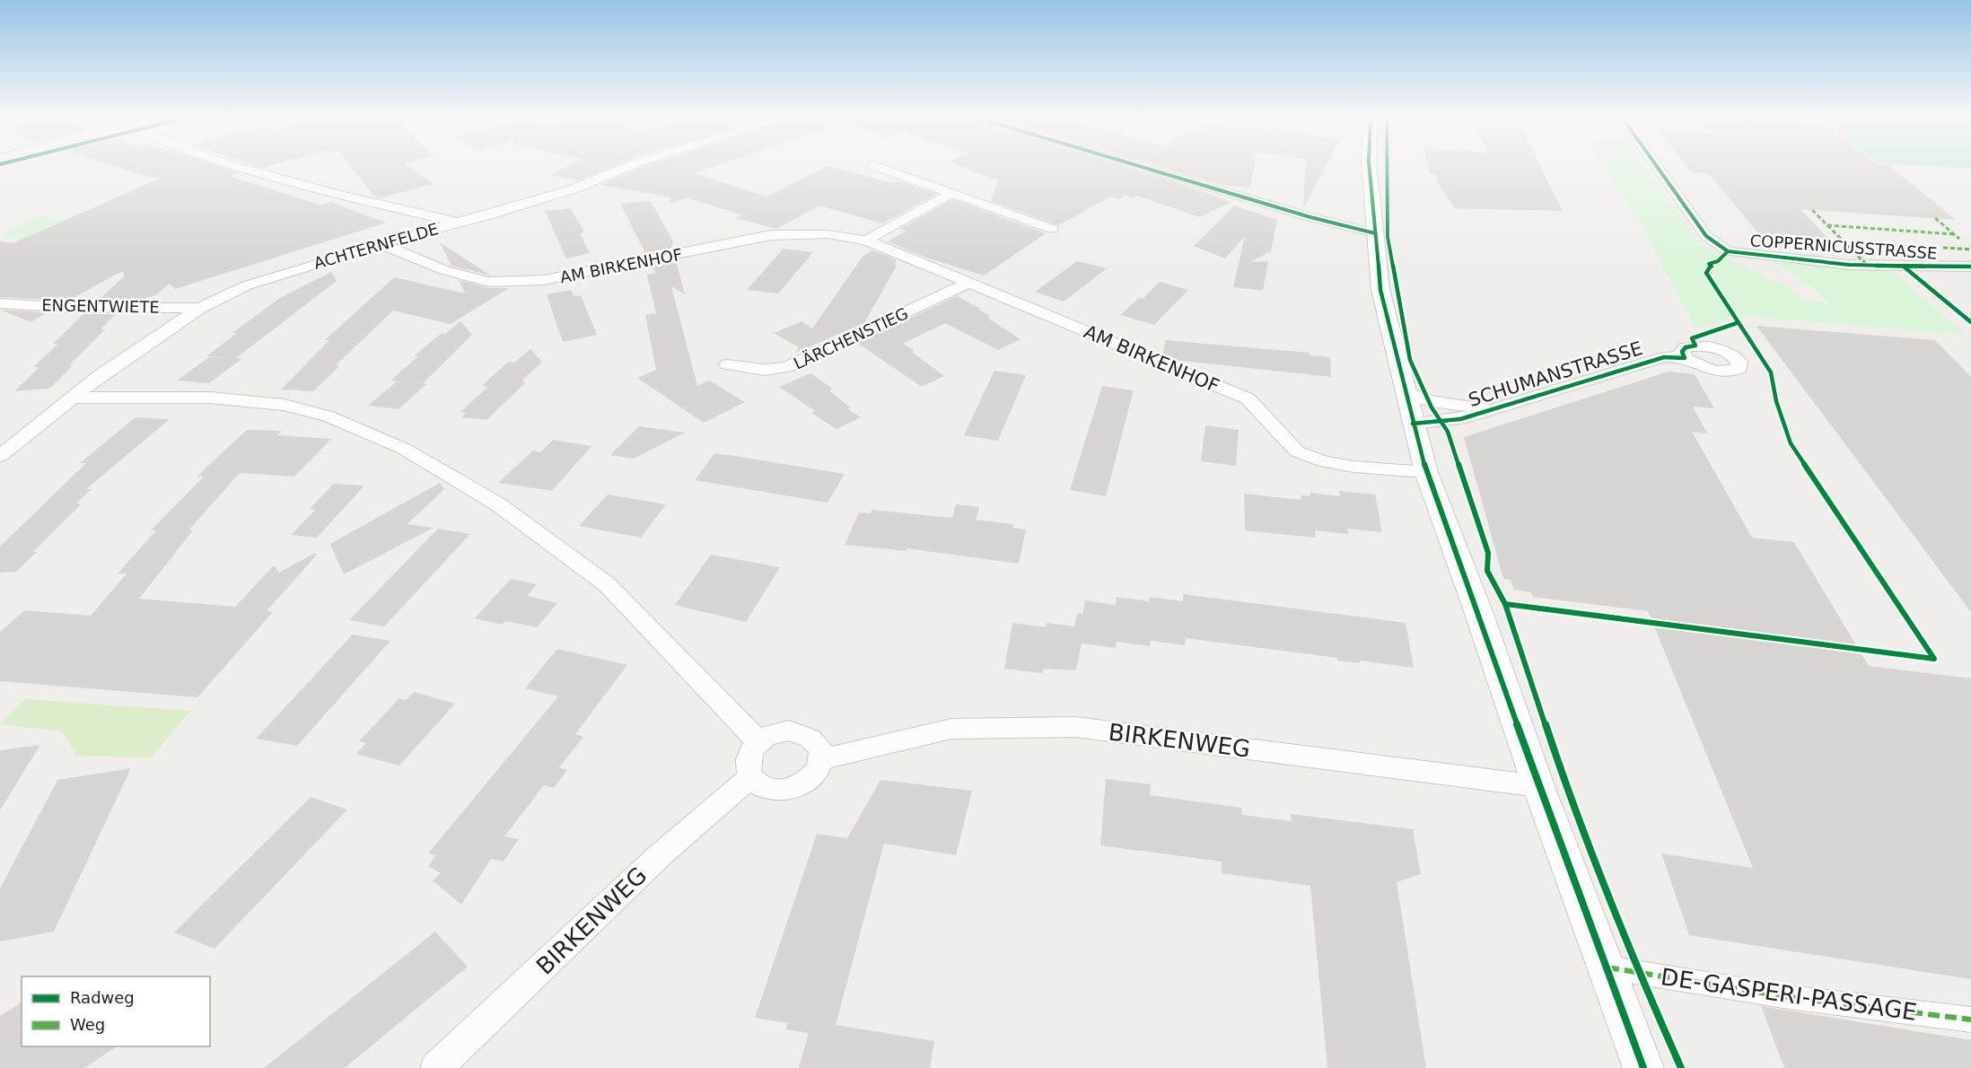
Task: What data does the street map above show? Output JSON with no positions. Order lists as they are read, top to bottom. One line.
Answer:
{"streets":{"street":["ACHTERNFELDE","COPPERNICUSSTRASSE","AM BIRKENHOF","ENGENTWIETE","LÄRCHENSTIEG","SCHUMANSTRASSE","BIRKENWEG","DE-GASPERI-PASSAGE"]},"crossings":[["ACHTERNFELDE","AM BIRKENHOF"],["ACHTERNFELDE","ENGENTWIETE"],["AM BIRKENHOF","LÄRCHENSTIEG"]],"legend":["Radweg","Weg"]}
